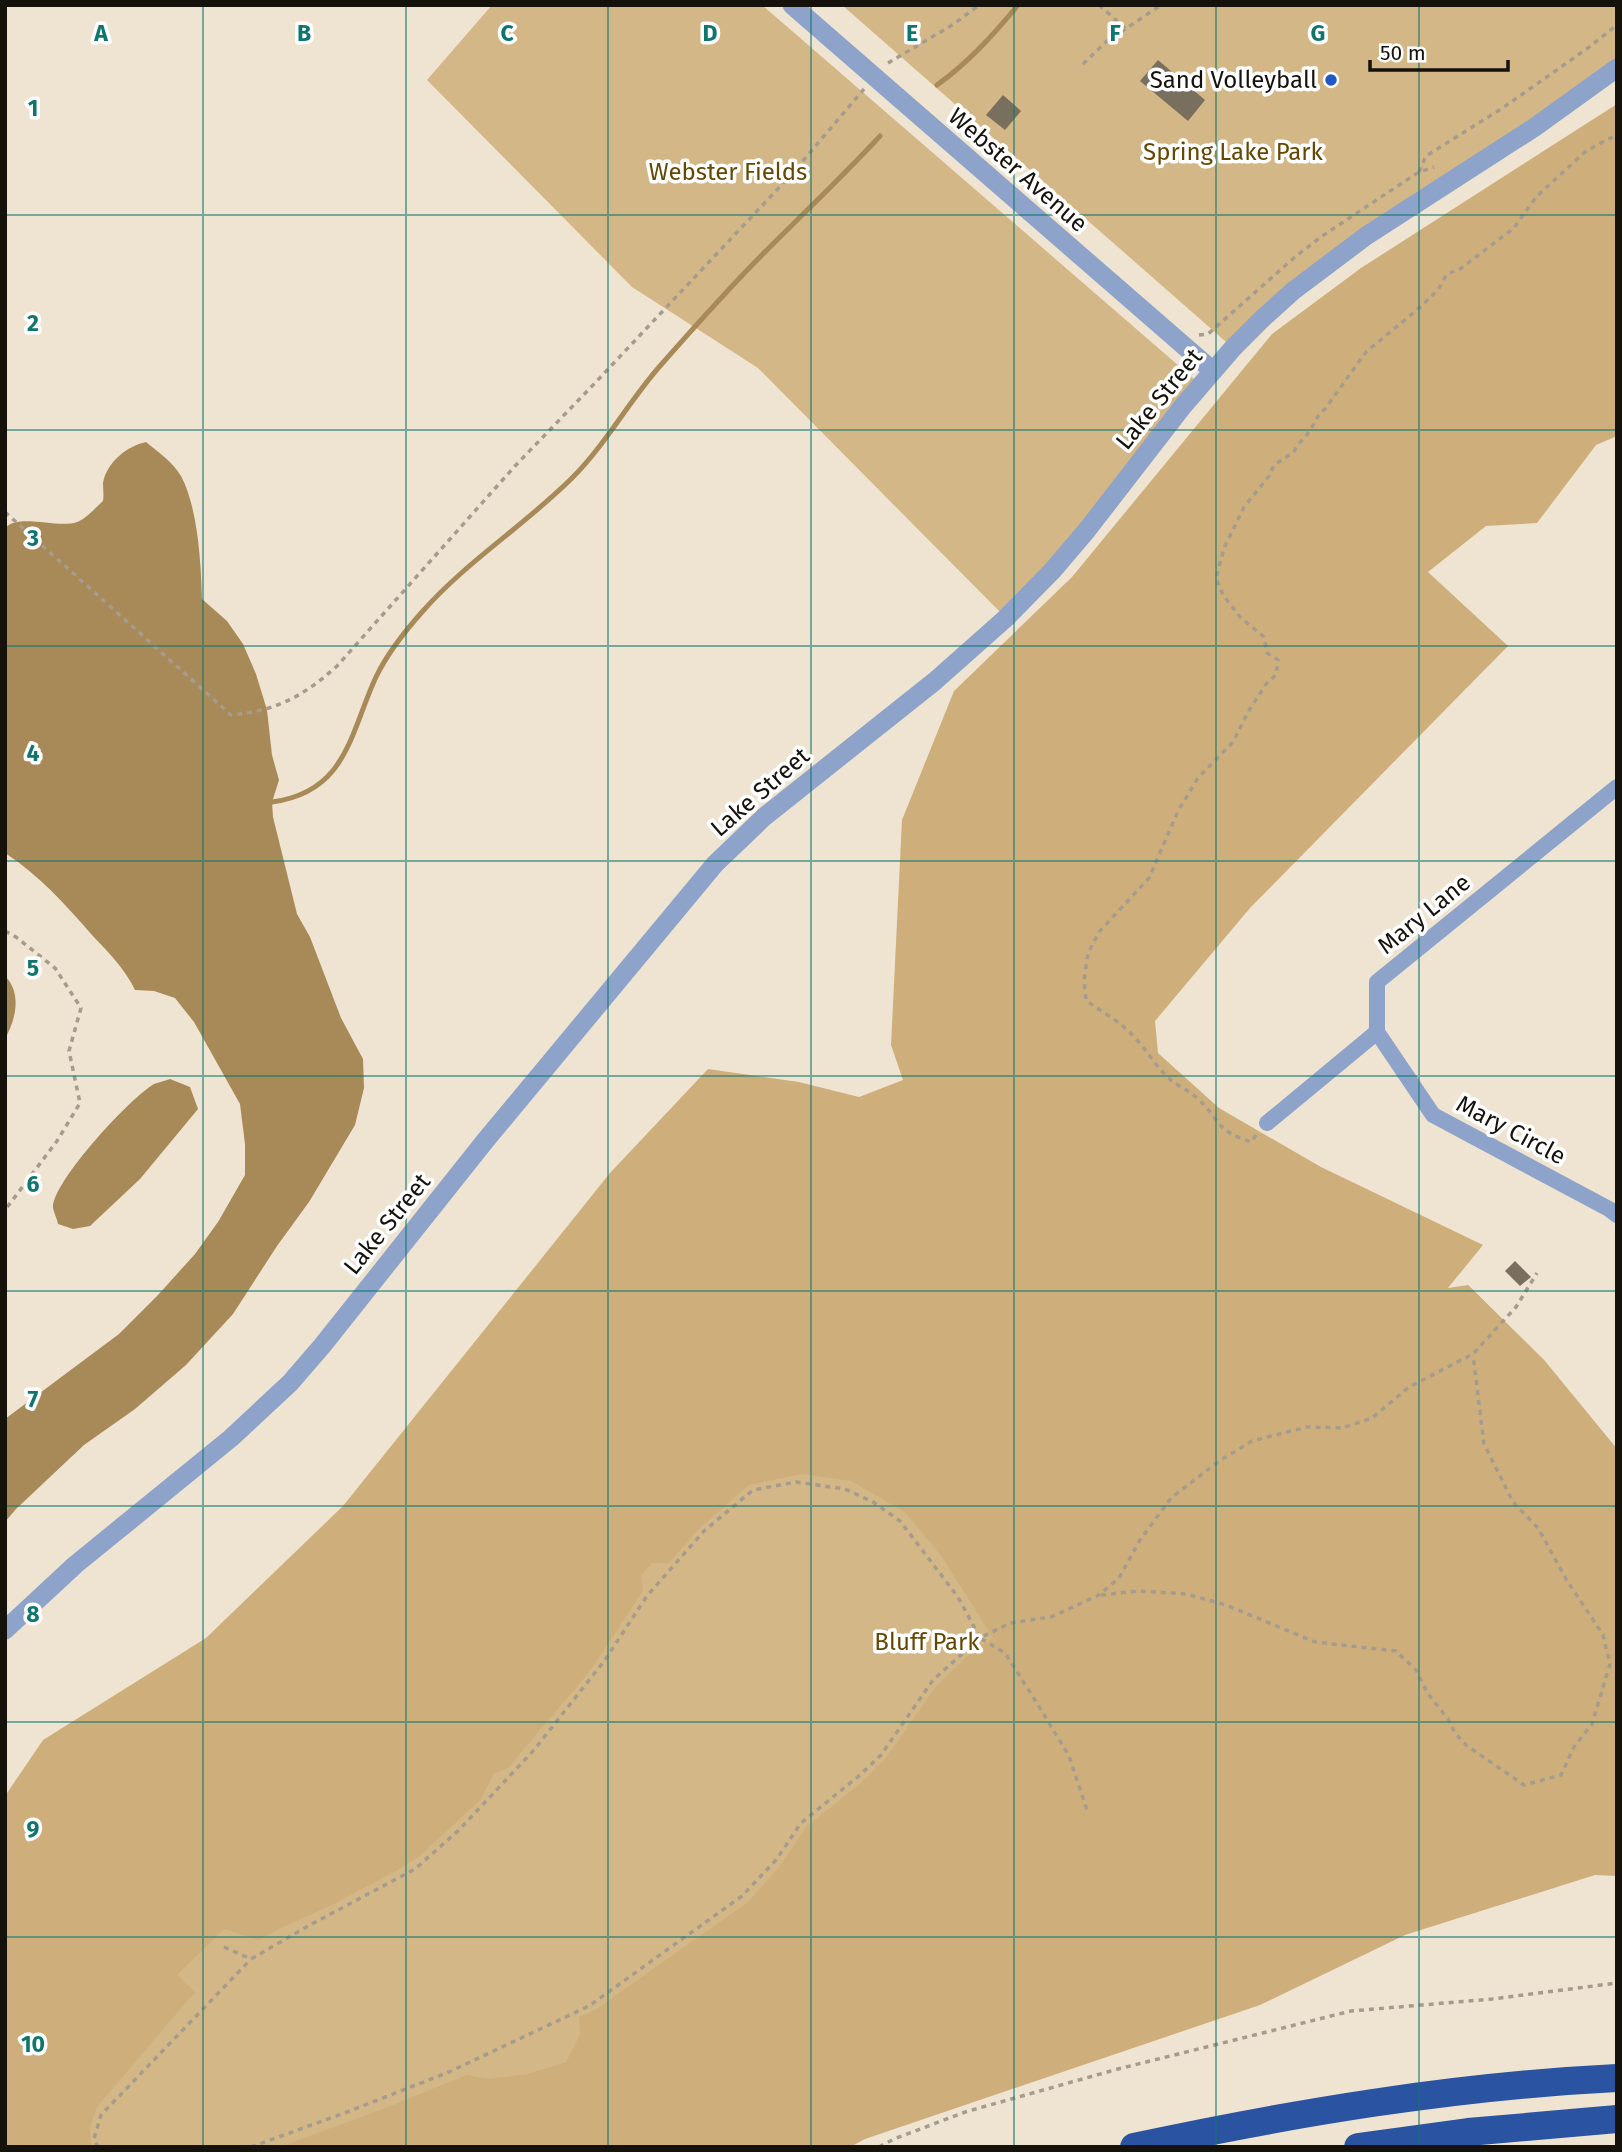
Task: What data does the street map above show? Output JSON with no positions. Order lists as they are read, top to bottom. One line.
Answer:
{"streets":{"street":["Webster Avenue","Lake Street","Mary Lane","Mary Circle"]},"crossings":[["Webster Avenue","Lake Street"],["Mary Lane","Mary Circle"]],"parks":["Spring Lake Park","Webster Fields","Bluff Park"],"places":["Sand Volleyball"],"scale_bar":"50 m","grid":{"columns":["A","B","C","D","E","F","G"],"rows":["1","2","3","4","5","6","7","8","9","10"]}}
